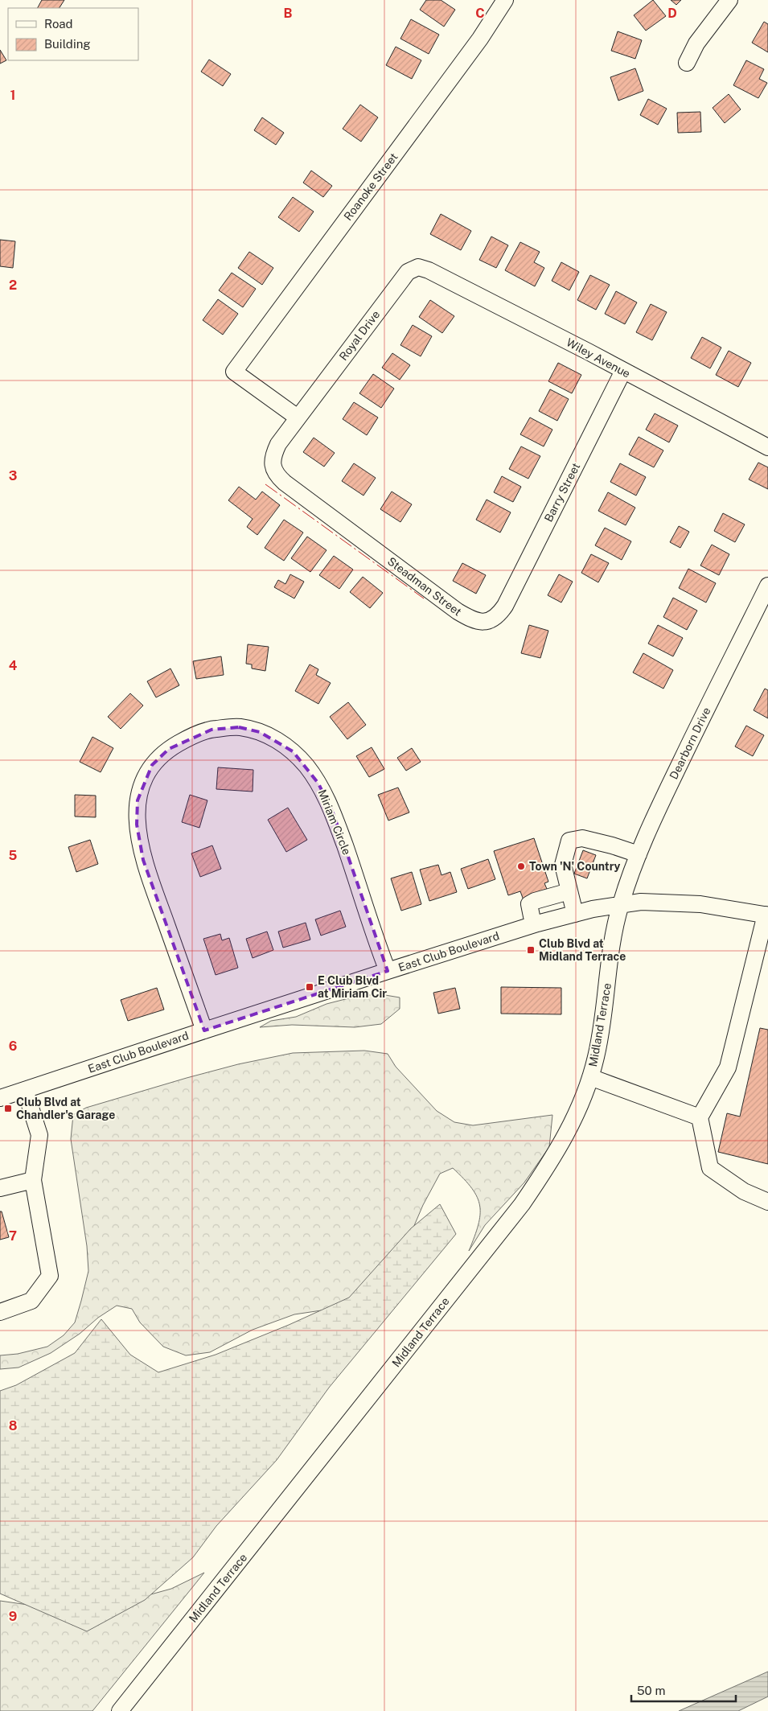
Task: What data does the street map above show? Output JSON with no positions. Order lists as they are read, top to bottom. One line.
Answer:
{"streets":{"street":["Roanoke Street","Royal Drive","Wiley Avenue","Barry Street","Steadman Street","Dearborn Drive","Miriam Circle","East Club Boulevard","Midland Terrace"]},"crossings":[["Roanoke Street","Royal Drive"],["Royal Drive","Wiley Avenue"],["Royal Drive","Steadman Street"],["Wiley Avenue","Barry Street"],["Barry Street","Steadman Street"],["Dearborn Drive","East Club Boulevard"],["Dearborn Drive","Midland Terrace"],["Miriam Circle","East Club Boulevard"],["East Club Boulevard","Midland Terrace"]],"places":{"other":["Town 'N' Country"],"transit":["Club Blvd at Midland Terrace","E Club Blvd at Miriam Cir","Club Blvd at Chandler's Garage"]},"legend":["Road","Building"],"scale_bar":"50 m","grid":{"columns":["B","C","D"],"rows":["1","2","3","4","5","6","7","8","9"]}}
